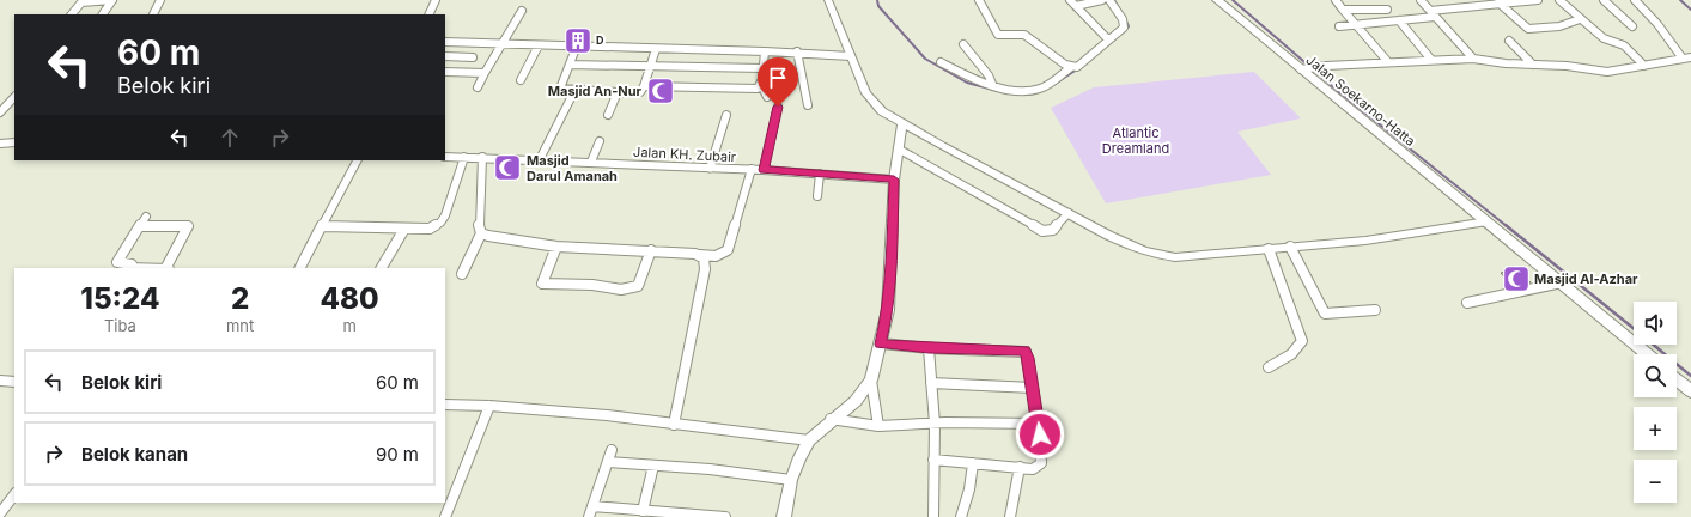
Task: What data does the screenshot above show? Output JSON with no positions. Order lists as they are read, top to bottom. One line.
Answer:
{"streets":{"main road":["Jalan Soekarno-Hatta"],"street":["Jalan KH. Zubair"]},"parks":["Atlantic Dreamland"],"places":{"building":["D"],"mosque":["Masjid An-Nur","Masjid Darul Amanah","Masjid Al-Azhar"]},"page":{"turn":["60 m","Belok kiri"],"eta":["15:24","Tiba","2","mnt","480","m"],"map_buttons":["+","−"],"list":[{"name":"Belok kiri","value":"60 m"},{"name":"Belok kanan","value":"90 m"}]}}
